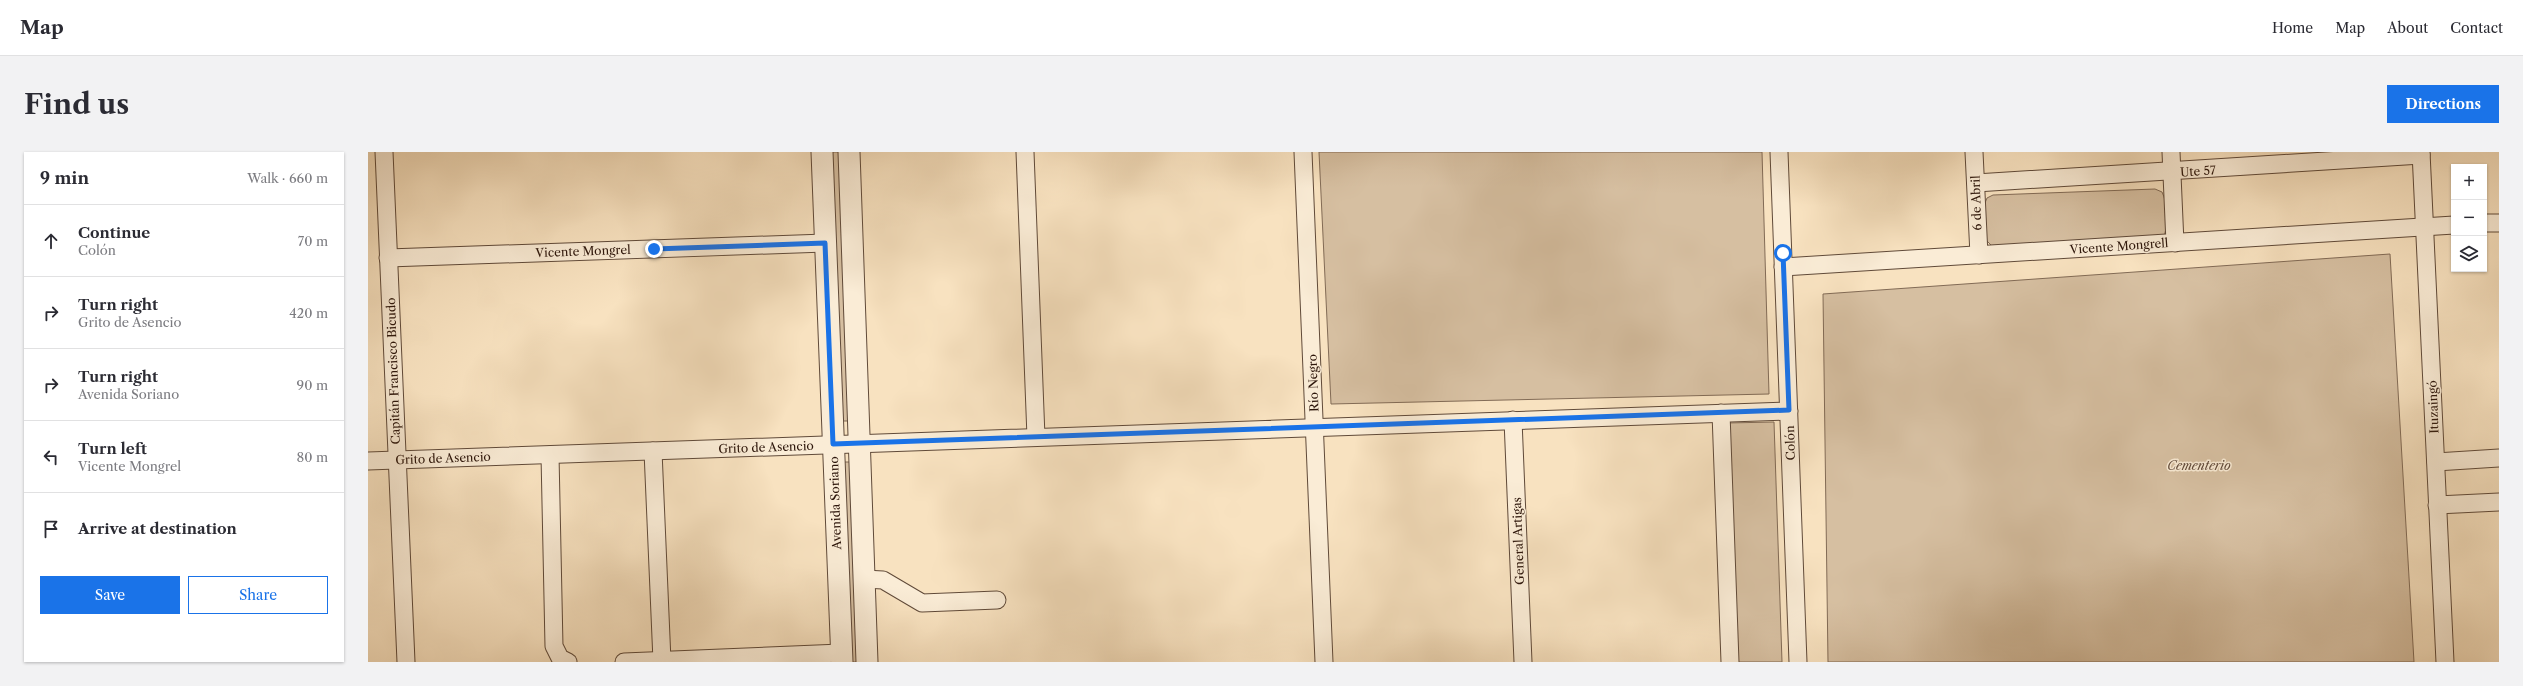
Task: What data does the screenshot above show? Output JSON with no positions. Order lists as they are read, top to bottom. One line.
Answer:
{"streets":{"street":["Ute 57","6 de Abril","Vicente Mongrell","Vicente Mongrel","Capitán Francisco Bicudo","Río Negro","Ituzaingó","Colón","Grito de Asencio","Avenida Soriano","General Artigas"]},"crossings":[["Ute 57","6 de Abril"],["Ute 57","Ituzaingó"],["6 de Abril","Vicente Mongrell"],["Vicente Mongrell","Ituzaingó"],["Vicente Mongrell","Colón"],["Vicente Mongrel","Capitán Francisco Bicudo"],["Vicente Mongrel","Avenida Soriano"],["Capitán Francisco Bicudo","Grito de Asencio"],["Río Negro","Grito de Asencio"],["Colón","Grito de Asencio"],["Grito de Asencio","Avenida Soriano"],["Grito de Asencio","General Artigas"]],"parks":["Cementerio"],"page":{"header":"Map","nav":["Home","Map","About","Contact"],"buttons":["Directions",["Save","Share"]],"title":"Find us","heading":["9 min","Walk · 660 m"],"map_buttons":["+","−"],"list":[["Continue","Colón","70 m"],["Turn right","Grito de Asencio","420 m"],["Turn right","Avenida Soriano","90 m"],["Turn left","Vicente Mongrel","80 m"],"Arrive at destination"]}}
